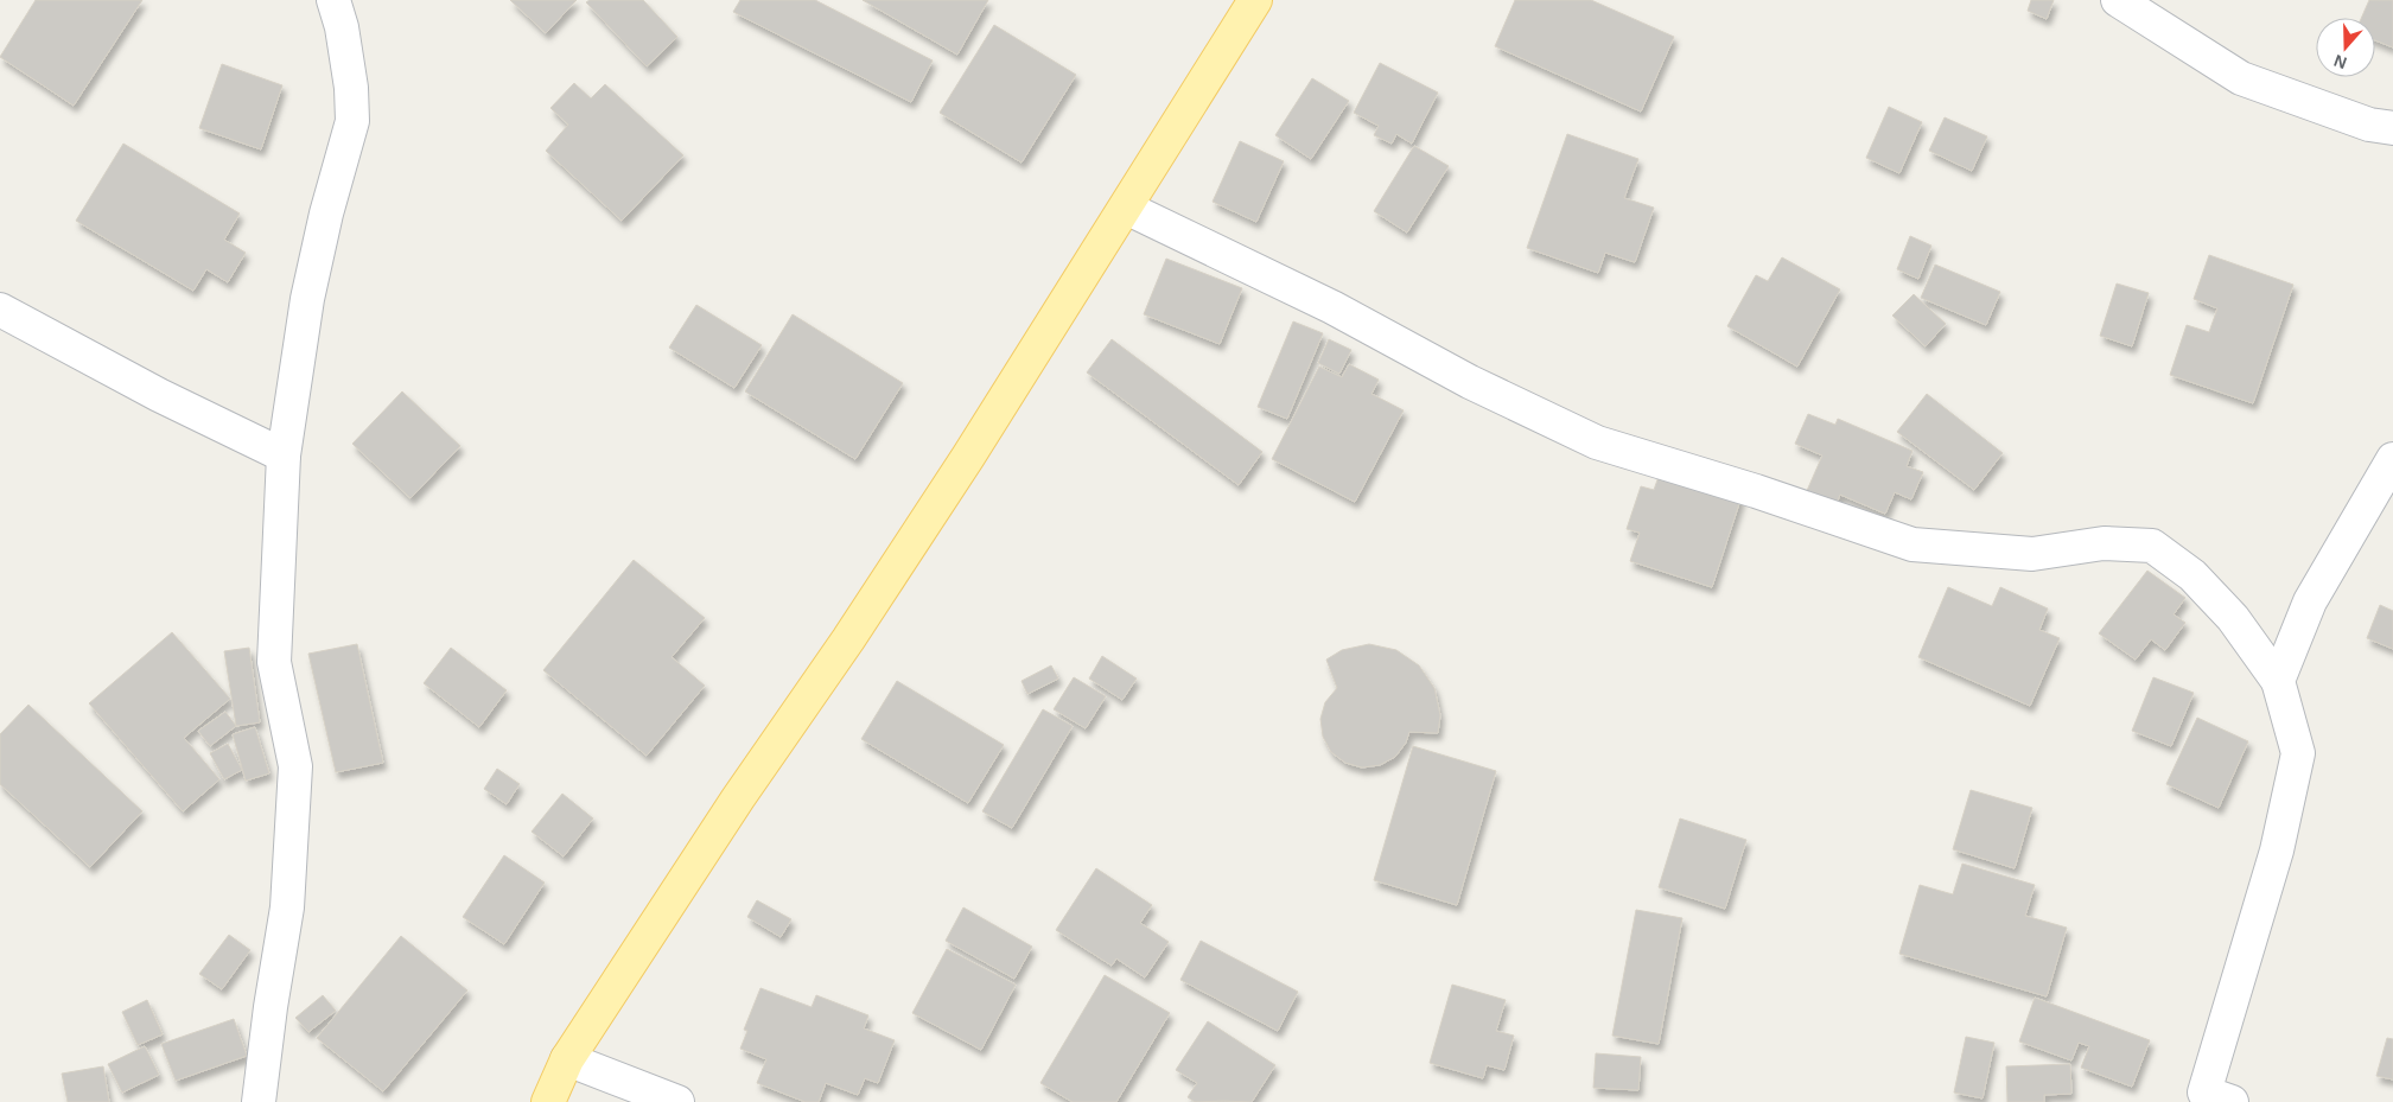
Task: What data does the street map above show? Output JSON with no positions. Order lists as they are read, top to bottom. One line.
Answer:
{"north":"bottom"}
